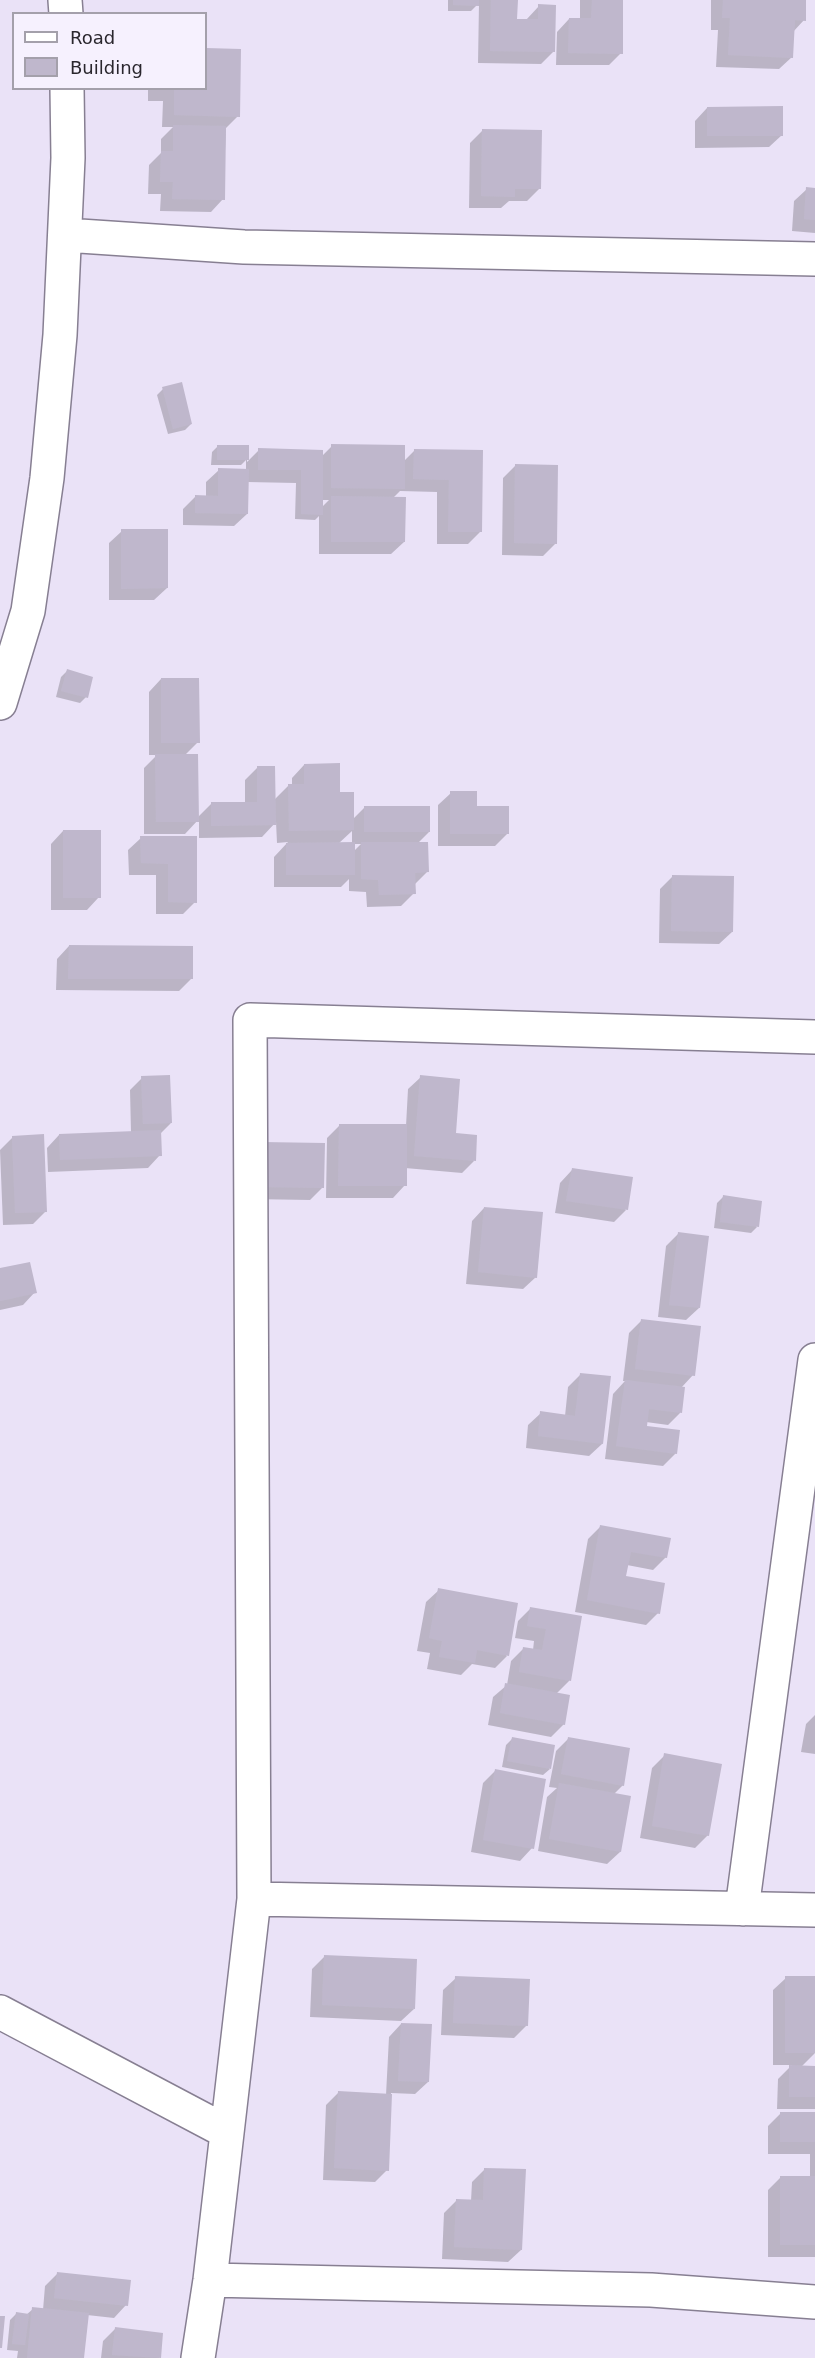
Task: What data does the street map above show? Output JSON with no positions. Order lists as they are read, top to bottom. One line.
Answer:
{"legend":["Road","Building"]}
